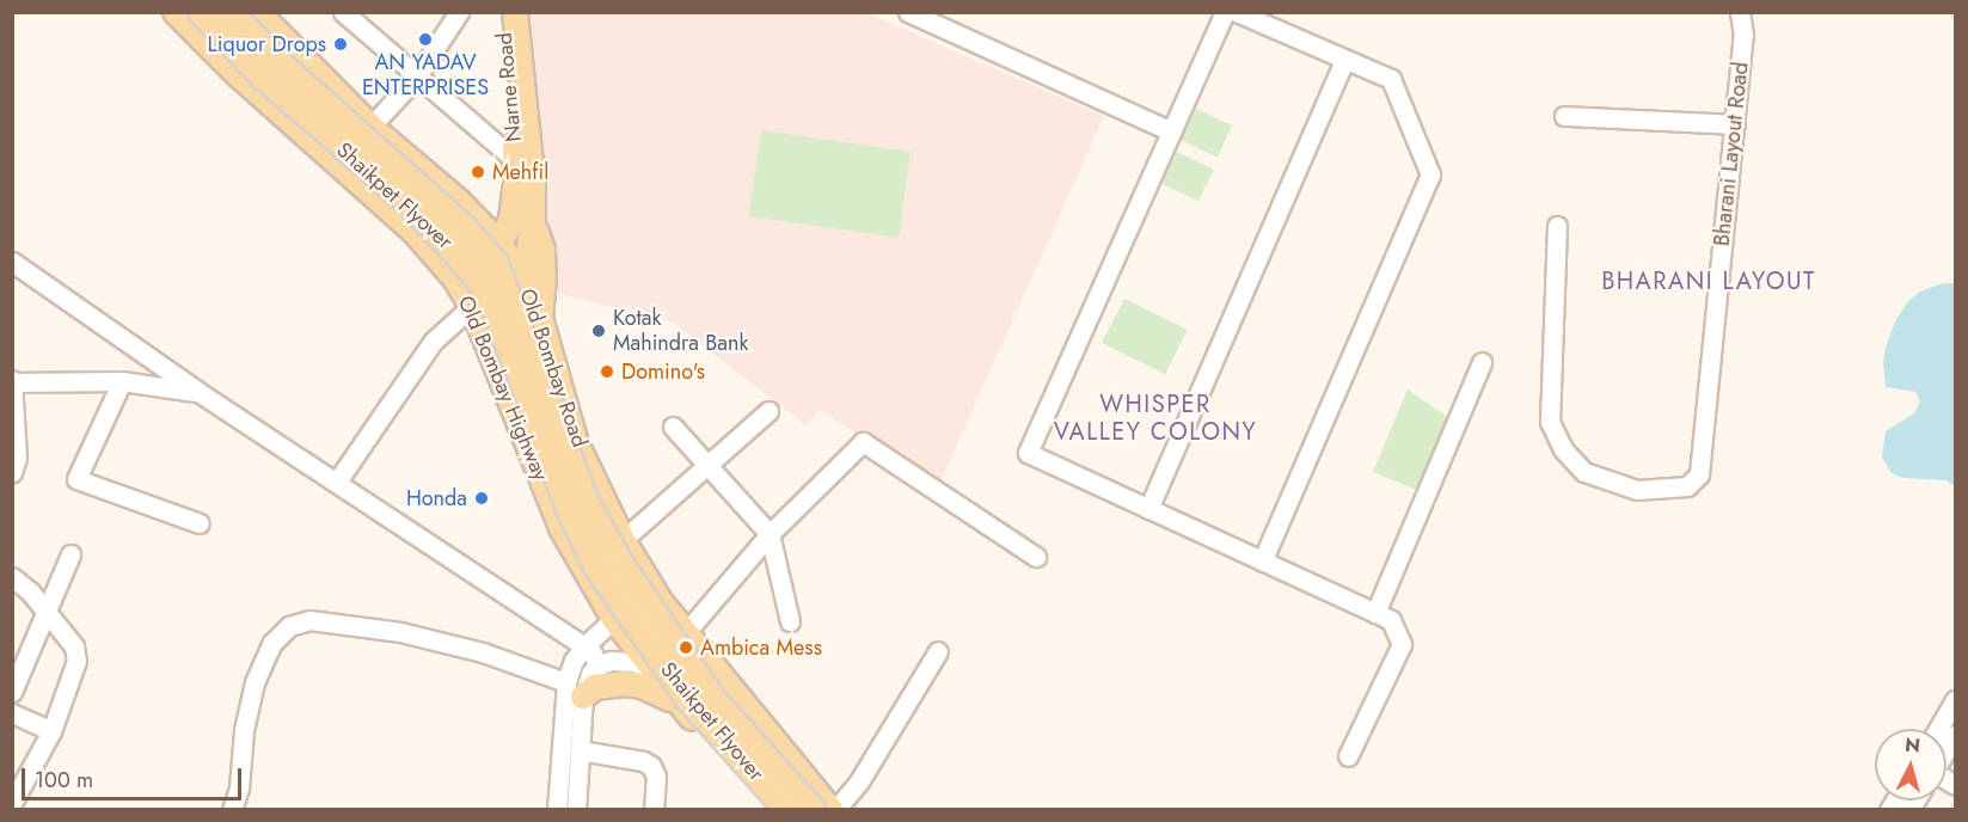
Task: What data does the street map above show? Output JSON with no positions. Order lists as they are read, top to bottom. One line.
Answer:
{"streets":{"main road":["Narne Road","Shaikpet Flyover","Old Bombay Road","Old Bombay Highway"],"street":["Bharani Layout Road"]},"crossings":[["Narne Road","Old Bombay Road"]],"districts":["BHARANI LAYOUT","WHISPER VALLEY COLONY"],"places":["AN YADAV ENTERPRISES","Liquor Drops","Mehfil","Kotak Mahindra Bank","Domino's","Honda","Ambica Mess"],"scale_bar":"100 m","north":"top"}
